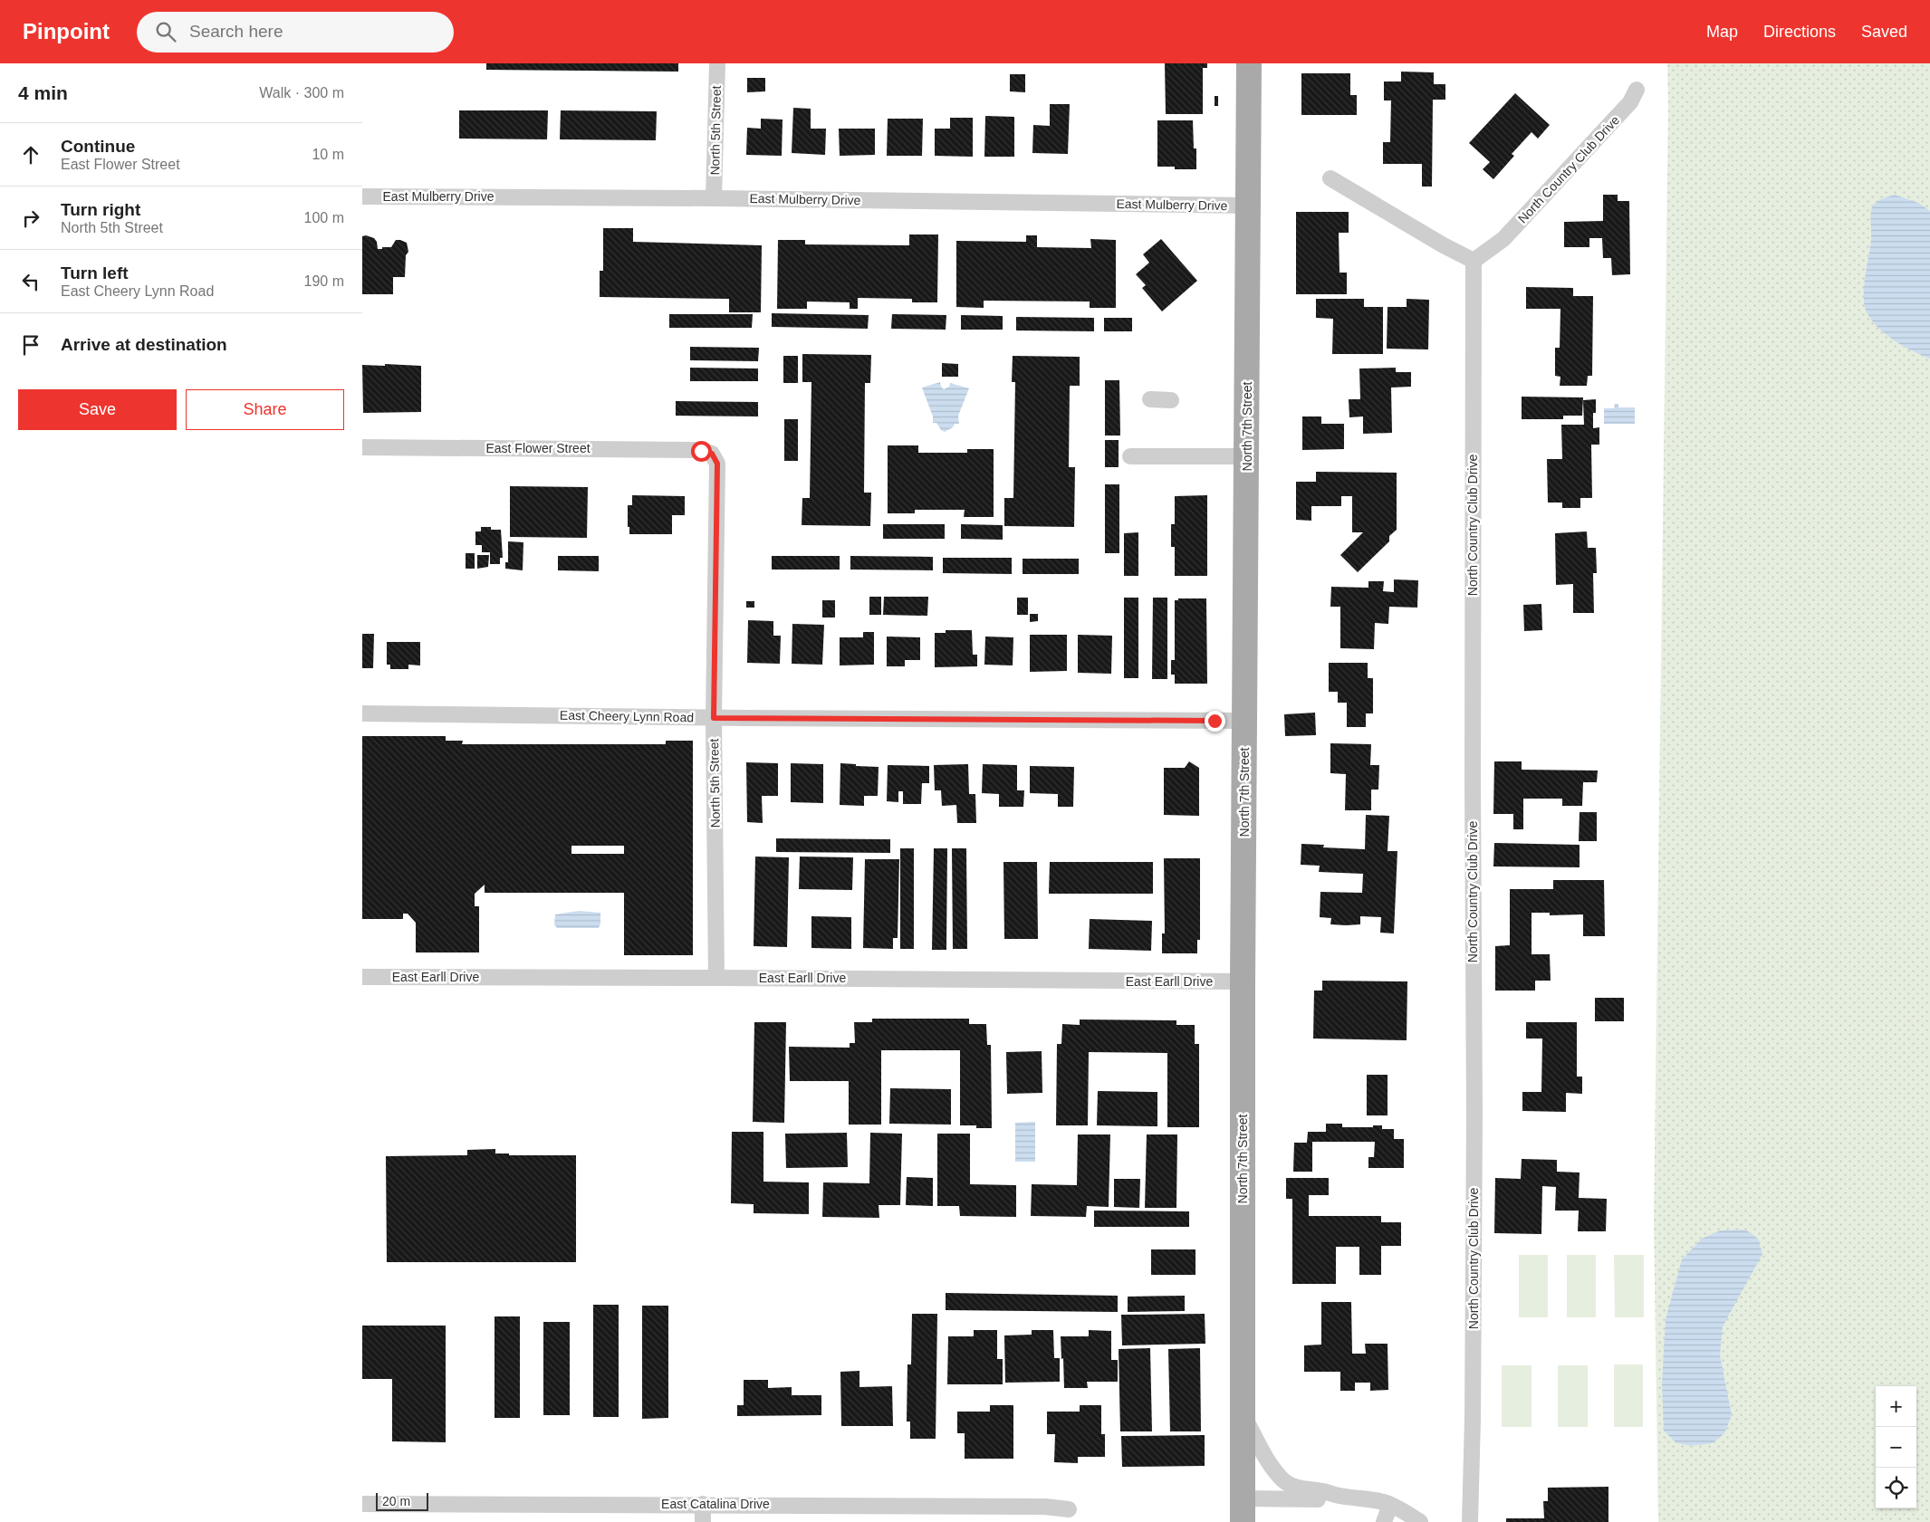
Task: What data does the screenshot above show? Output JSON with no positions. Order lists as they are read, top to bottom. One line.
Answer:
{"streets":{"main road":["North 7th Street"],"street":["North 5th Street","North Country Club Drive","East Mulberry Drive","East Flower Street","East Cheery Lynn Road","East Earll Drive","East Catalina Drive"]},"crossings":[["North 5th Street","East Mulberry Drive"],["North 5th Street","East Flower Street"],["North 5th Street","East Cheery Lynn Road"],["North 5th Street","East Earll Drive"],["East Mulberry Drive","North 7th Street"],["North 7th Street","East Cheery Lynn Road"],["North 7th Street","East Earll Drive"]],"scale_bar":"20 m","page":{"header":"Pinpoint","search":"Search here","nav":["Map","Directions","Saved"],"heading":["4 min","Walk · 300 m"],"list":[["Continue","East Flower Street","10 m"],["Turn right","North 5th Street","100 m"],["Turn left","East Cheery Lynn Road","190 m"],"Arrive at destination"],"buttons":["Save","Share"],"map_buttons":["+","−"],"scale":"20 m"}}
